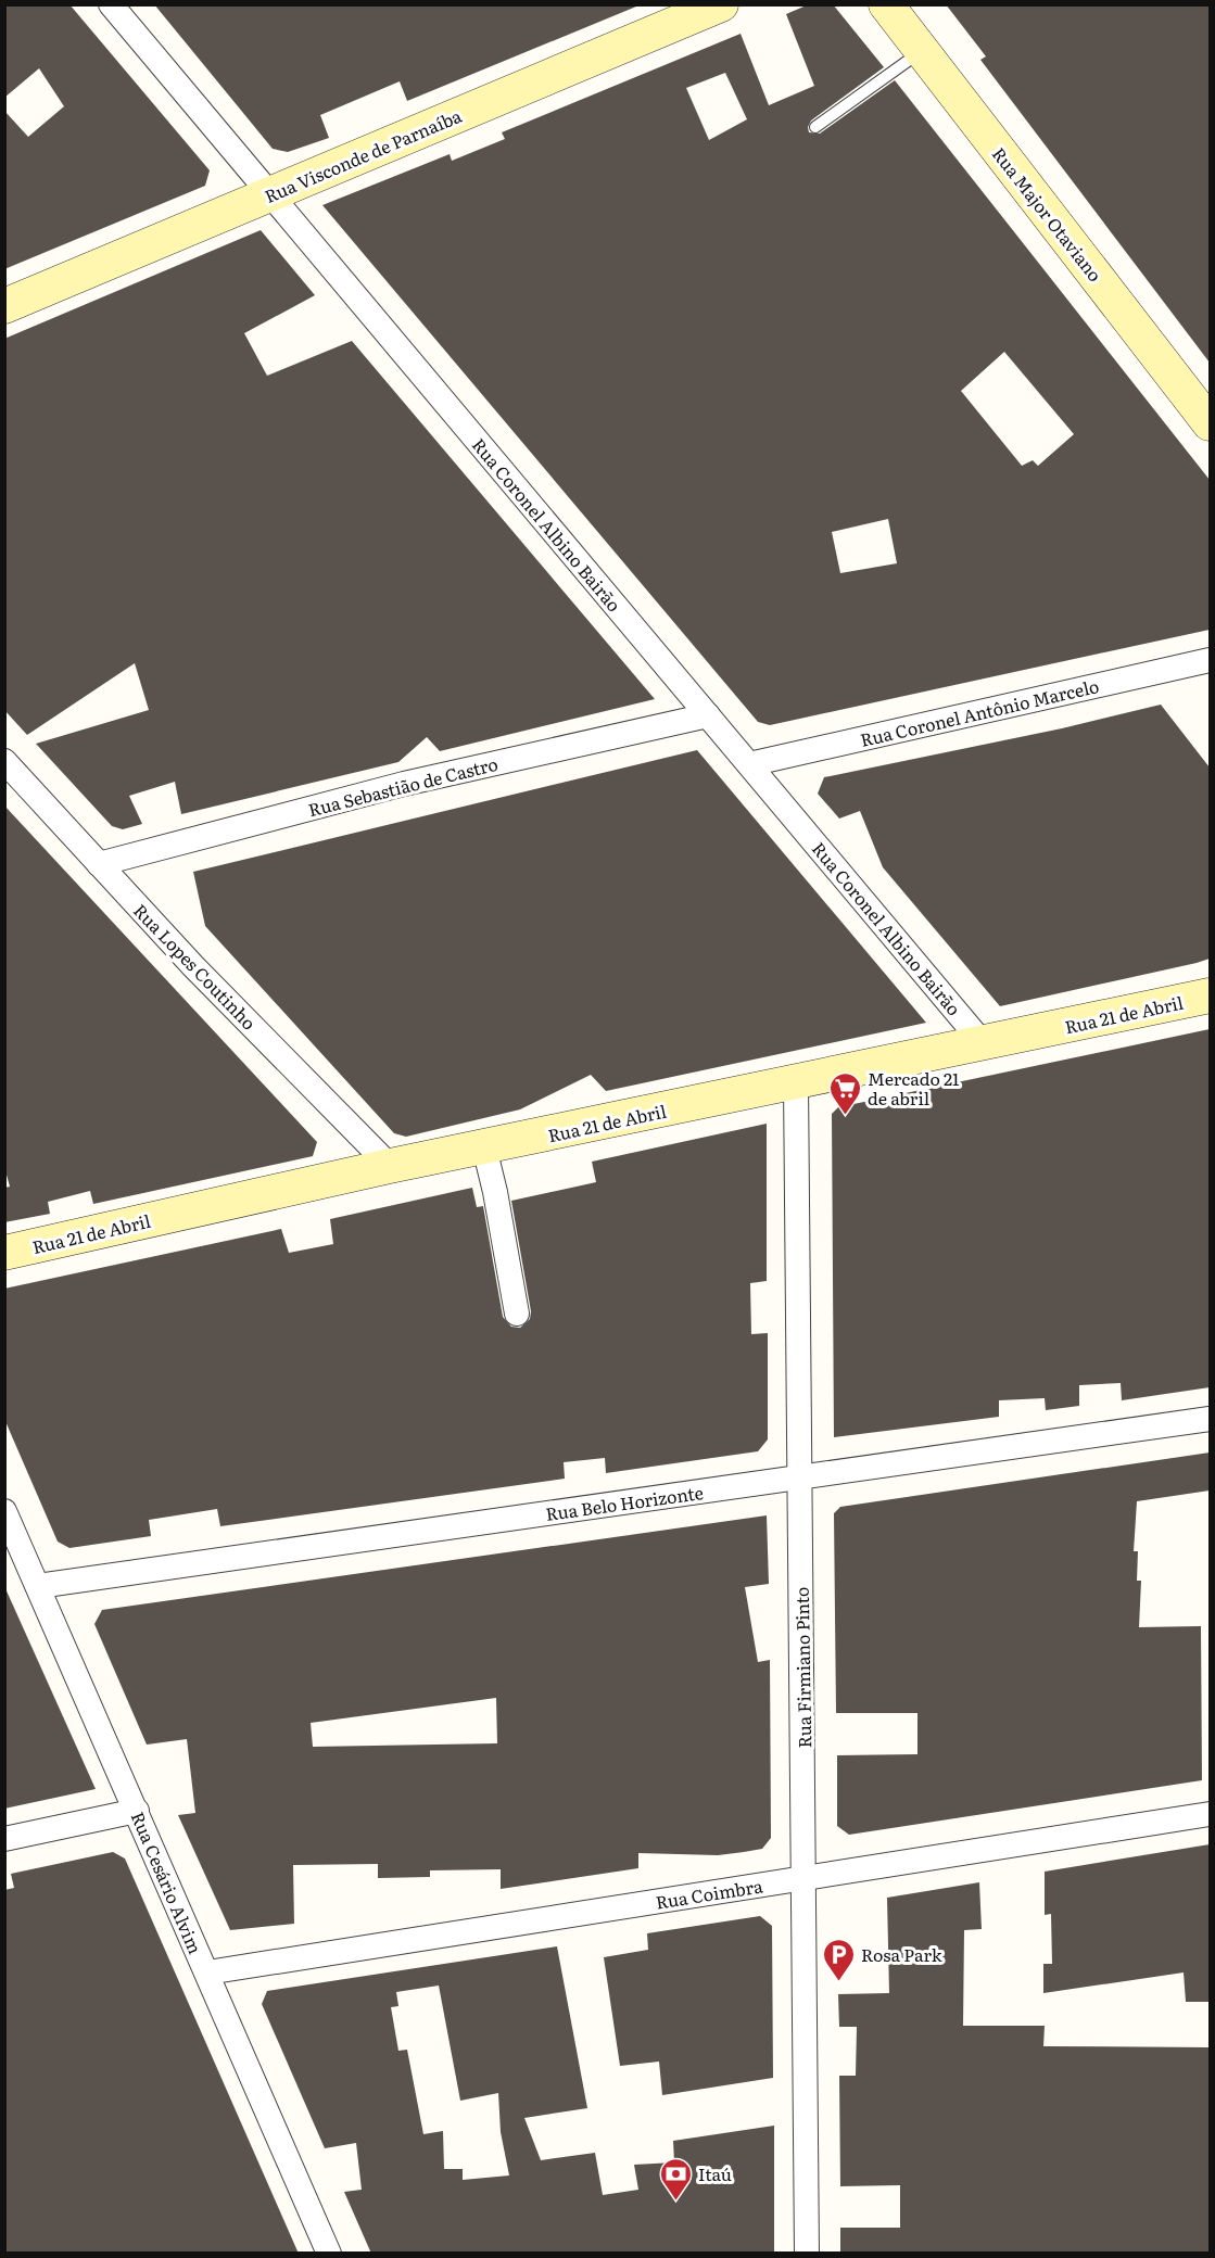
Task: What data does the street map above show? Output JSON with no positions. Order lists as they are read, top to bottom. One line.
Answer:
{"streets":{"street":["Rua Visconde de Parnaíba","Rua Major Otaviano","Rua Coronel Albino Bairão","Rua Coronel Antônio Marcelo","Rua Sebastião de Castro","Rua Lopes Coutinho","Rua 21 de Abril","Rua Belo Horizonte","Rua Firmiano Pinto","Rua Cesário Alvim","Rua Coimbra"]},"crossings":[["Rua Visconde de Parnaíba","Rua Coronel Albino Bairão"],["Rua Coronel Albino Bairão","Rua Coronel Antônio Marcelo"],["Rua Coronel Albino Bairão","Rua Sebastião de Castro"],["Rua Coronel Albino Bairão","Rua 21 de Abril"],["Rua Sebastião de Castro","Rua Lopes Coutinho"],["Rua Lopes Coutinho","Rua 21 de Abril"],["Rua 21 de Abril","Rua Firmiano Pinto"],["Rua Belo Horizonte","Rua Firmiano Pinto"],["Rua Belo Horizonte","Rua Cesário Alvim"],["Rua Firmiano Pinto","Rua Coimbra"],["Rua Cesário Alvim","Rua Coimbra"]],"places":{"supermarket":["Mercado 21 de abril"],"parking":["Rosa Park"],"bank":["Itaú"]}}
